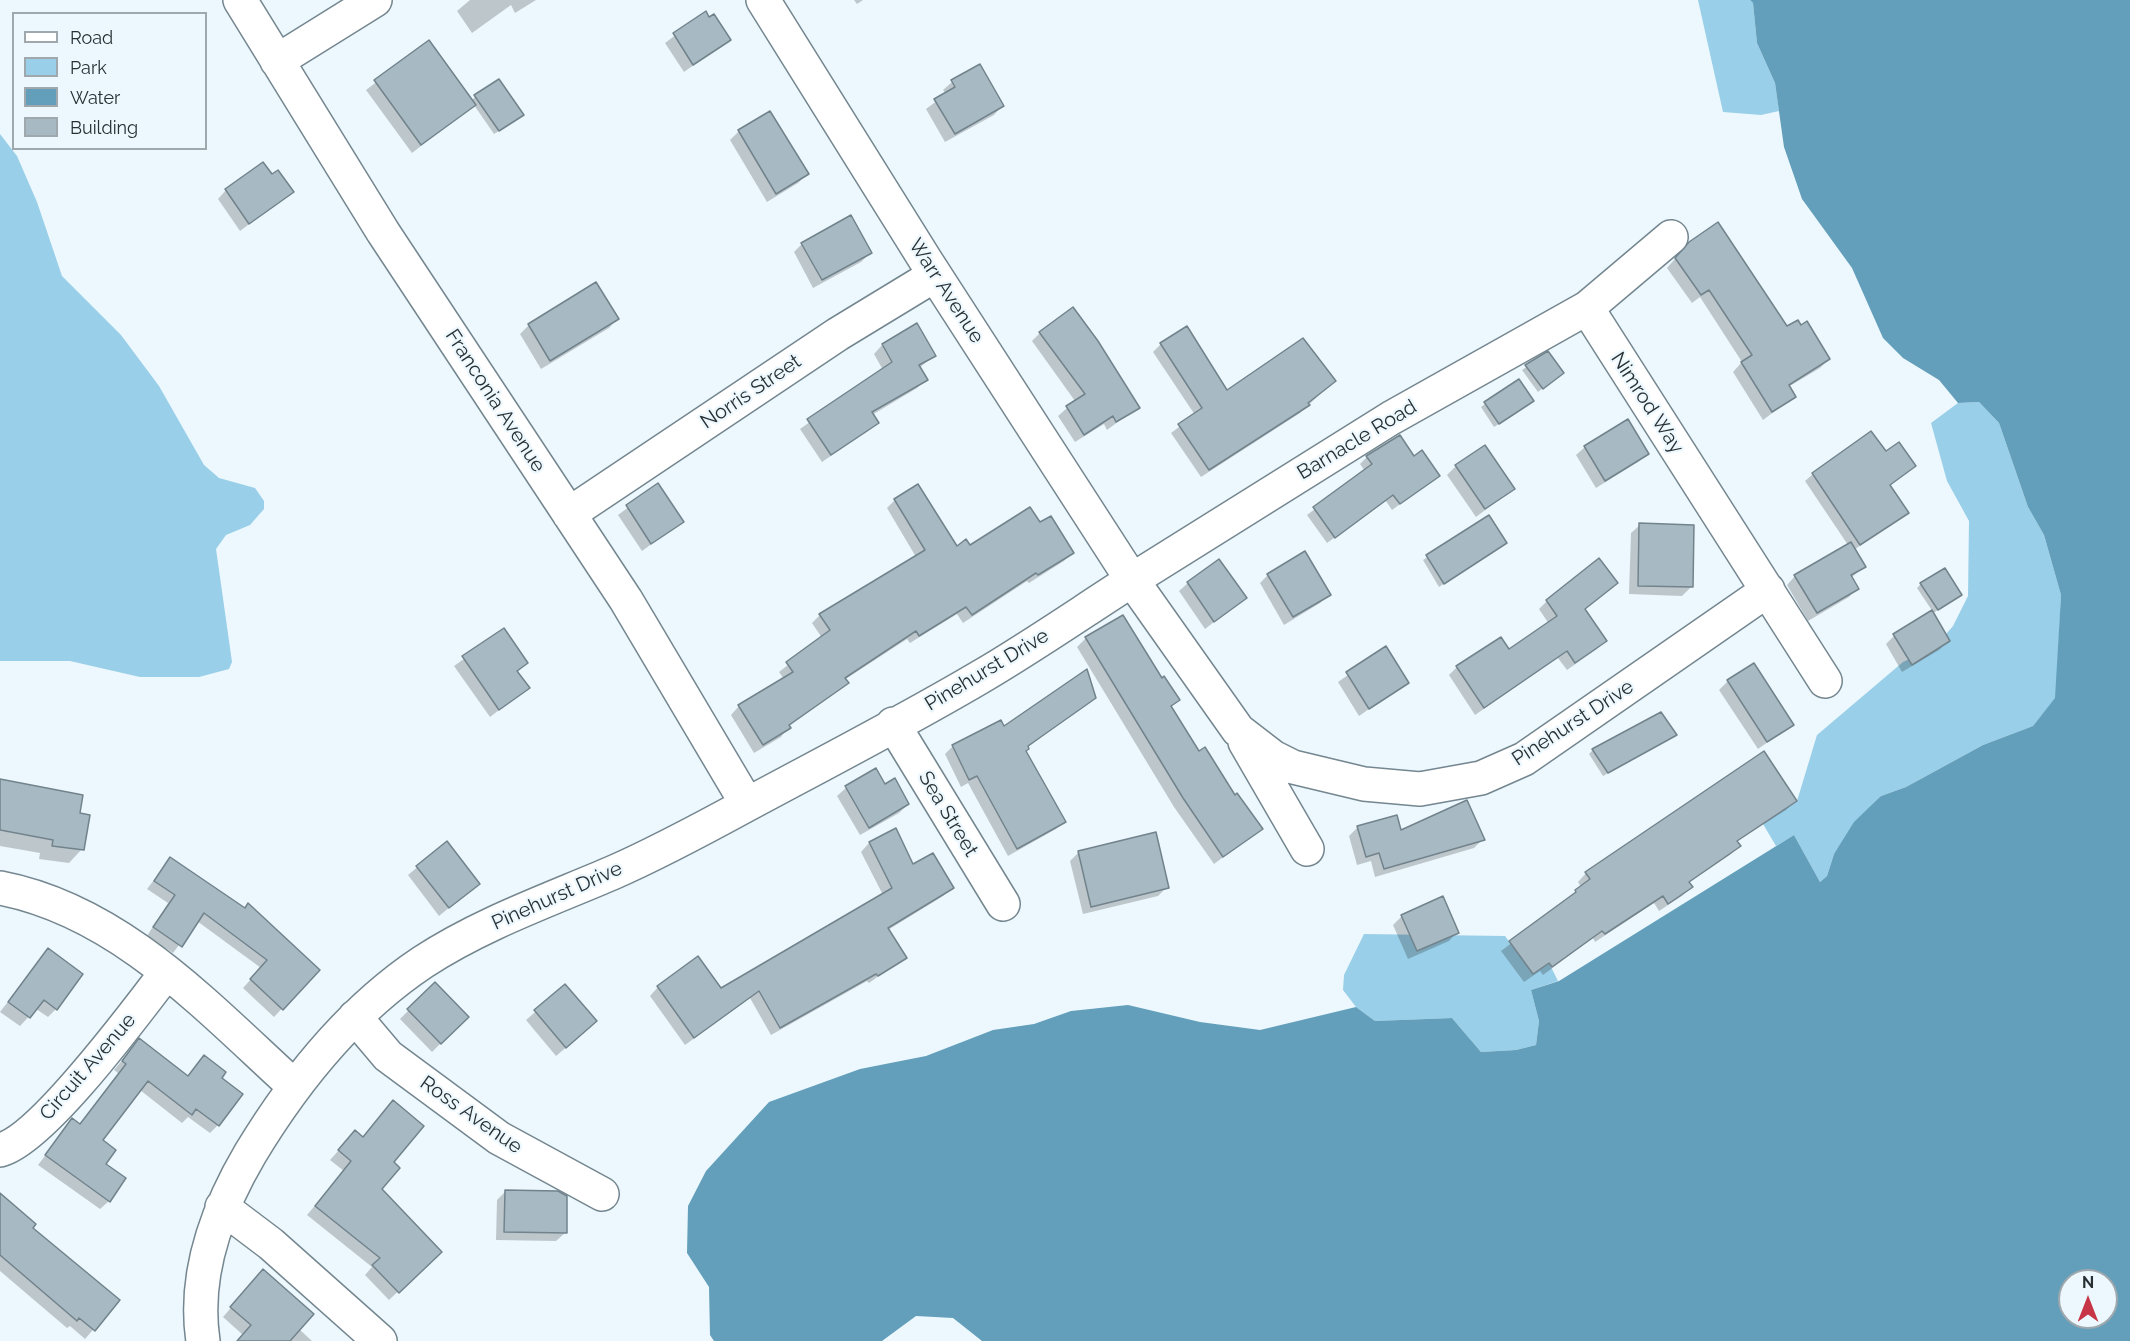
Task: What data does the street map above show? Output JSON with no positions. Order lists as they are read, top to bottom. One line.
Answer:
{"streets":{"street":["Warr Avenue","Norris Street","Franconia Avenue","Nimrod Way","Barnacle Road","Pinehurst Drive","Sea Street","Circuit Avenue","Ross Avenue"]},"crossings":[["Warr Avenue","Norris Street"],["Warr Avenue","Barnacle Road"],["Warr Avenue","Pinehurst Drive"],["Norris Street","Franconia Avenue"],["Franconia Avenue","Pinehurst Drive"],["Nimrod Way","Barnacle Road"],["Nimrod Way","Pinehurst Drive"],["Barnacle Road","Pinehurst Drive"],["Pinehurst Drive","Sea Street"],["Pinehurst Drive","Ross Avenue"]],"legend":["Road","Park","Water","Building"],"north":"top"}
